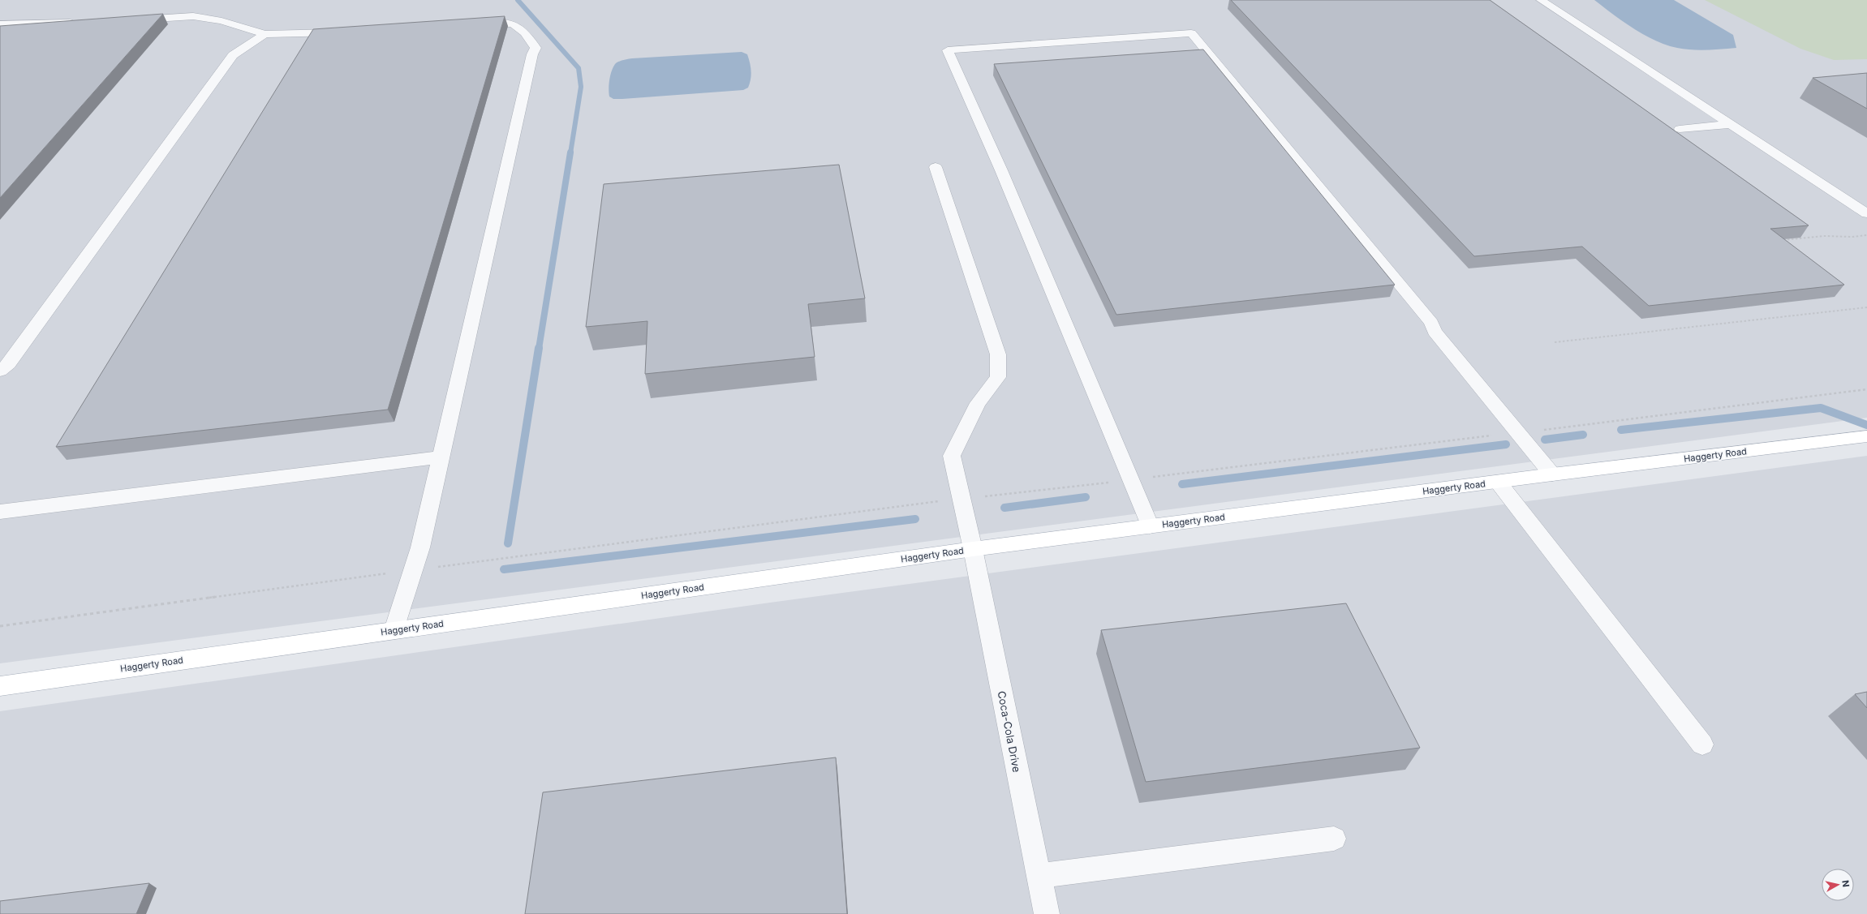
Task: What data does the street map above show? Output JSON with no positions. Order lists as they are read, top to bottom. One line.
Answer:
{"streets":{"main road":["Haggerty Road"],"street":["Coca-Cola Drive"]},"crossings":[["Haggerty Road","Coca-Cola Drive"]],"north":"right"}
